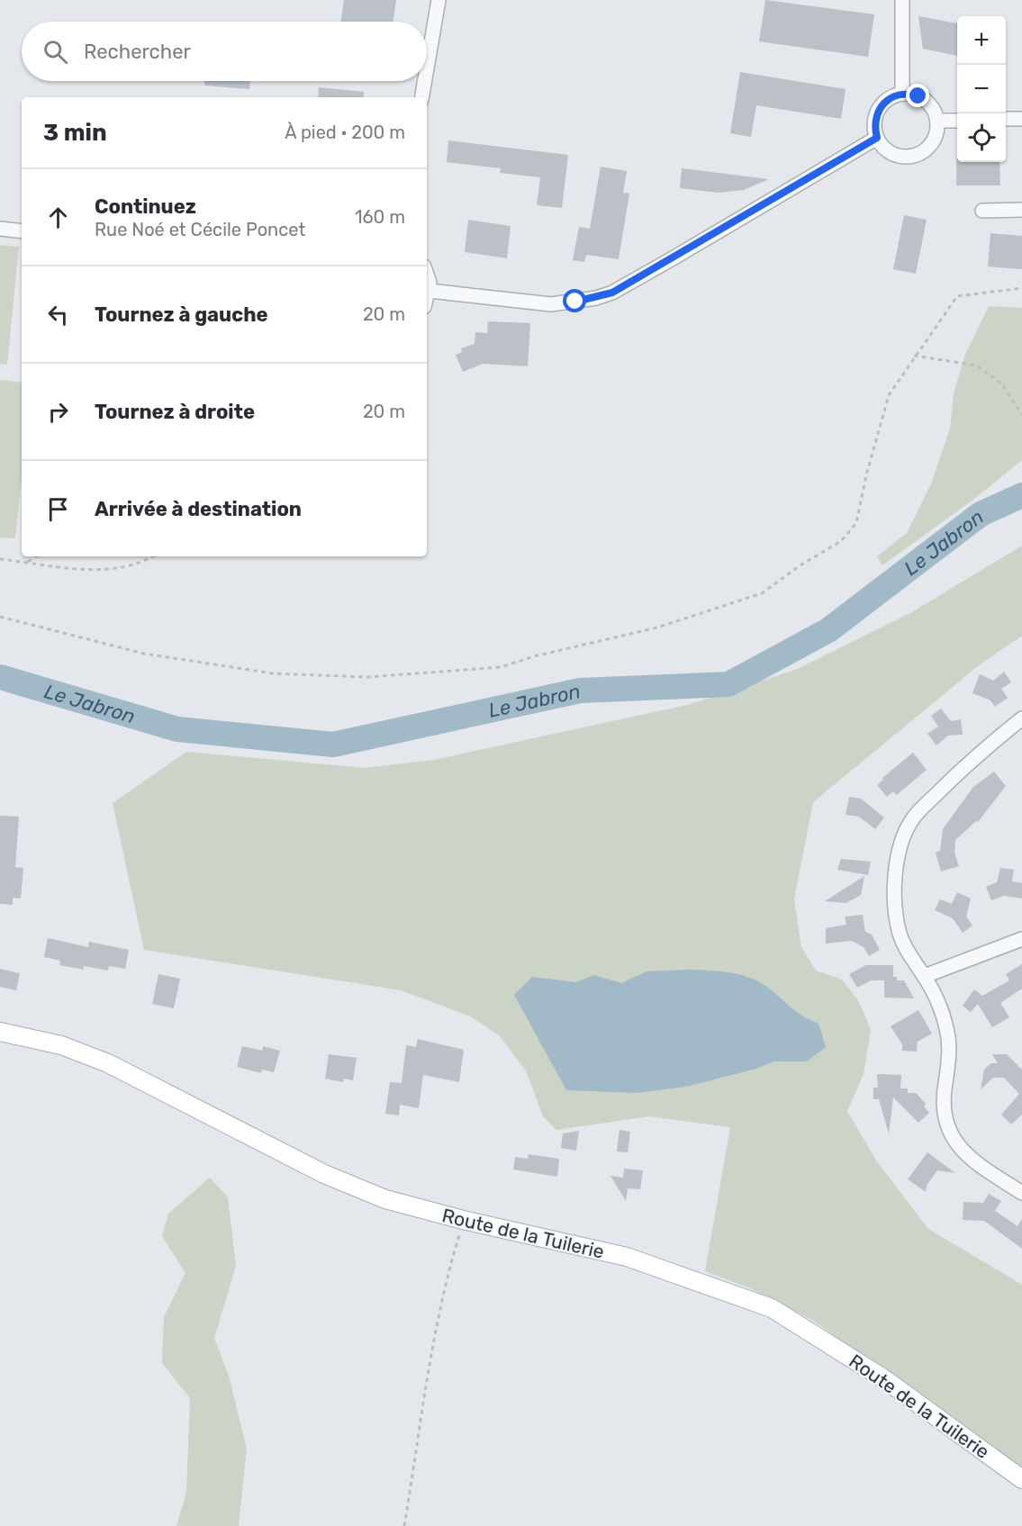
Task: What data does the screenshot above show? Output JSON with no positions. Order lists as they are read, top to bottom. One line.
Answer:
{"streets":{"main road":["Route de la Tuilerie"]},"water":["Le Jabron"],"page":{"map_buttons":["+","−"],"search":"Rechercher","heading":["3 min","À pied · 200 m"],"list":[["Continuez","Rue Noé et Cécile Poncet","160 m"],["Tournez à gauche","20 m"],["Tournez à droite","20 m"],"Arrivée à destination"]}}
